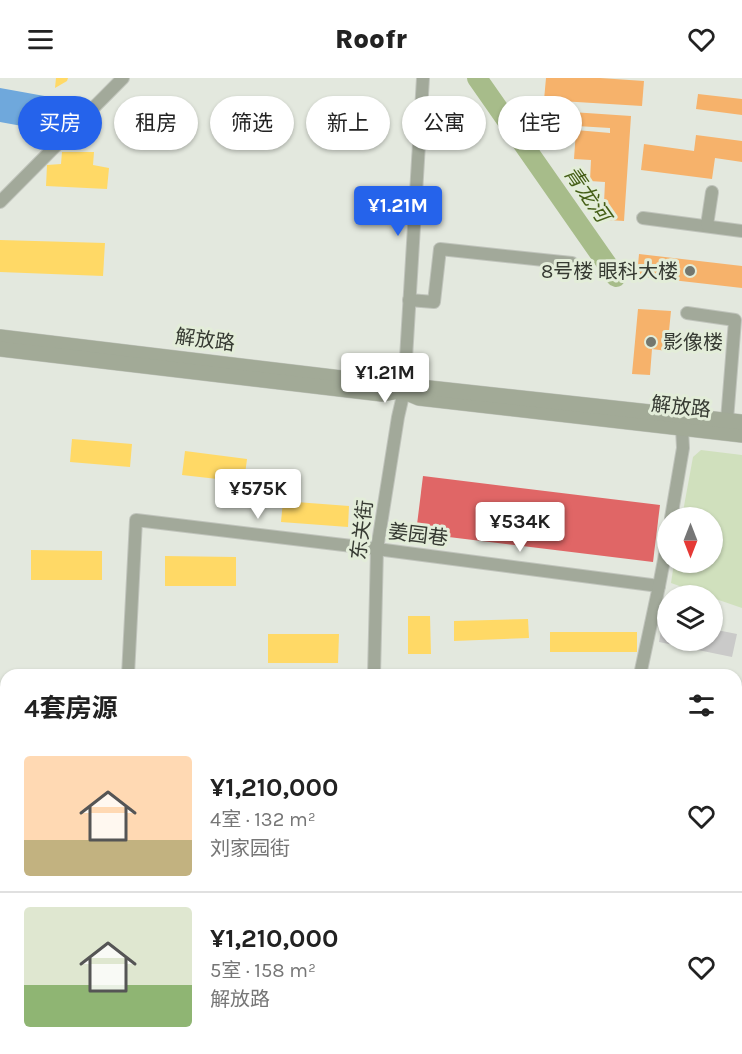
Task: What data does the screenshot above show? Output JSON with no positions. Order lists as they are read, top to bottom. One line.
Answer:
{"streets":{"main road":["解放路"],"street":["东关街","姜园巷"]},"crossings":[["解放路","东关街"],["东关街","姜园巷"]],"water":["青龙河"],"places":["8号楼 眼科大楼","影像楼"],"north":"bottom","page":{"header":"Roofr","chip":["买房","租房","筛选","新上","公寓","住宅"],"price":["¥1.21M","¥1.21M","¥575K","¥534K"],"heading":"4套房源","list":[{"name":"¥1,210,000","note":"4室 · 132 m² · 刘家园街"},{"name":"¥1,210,000","note":"5室 · 158 m² · 解放路"}]}}
